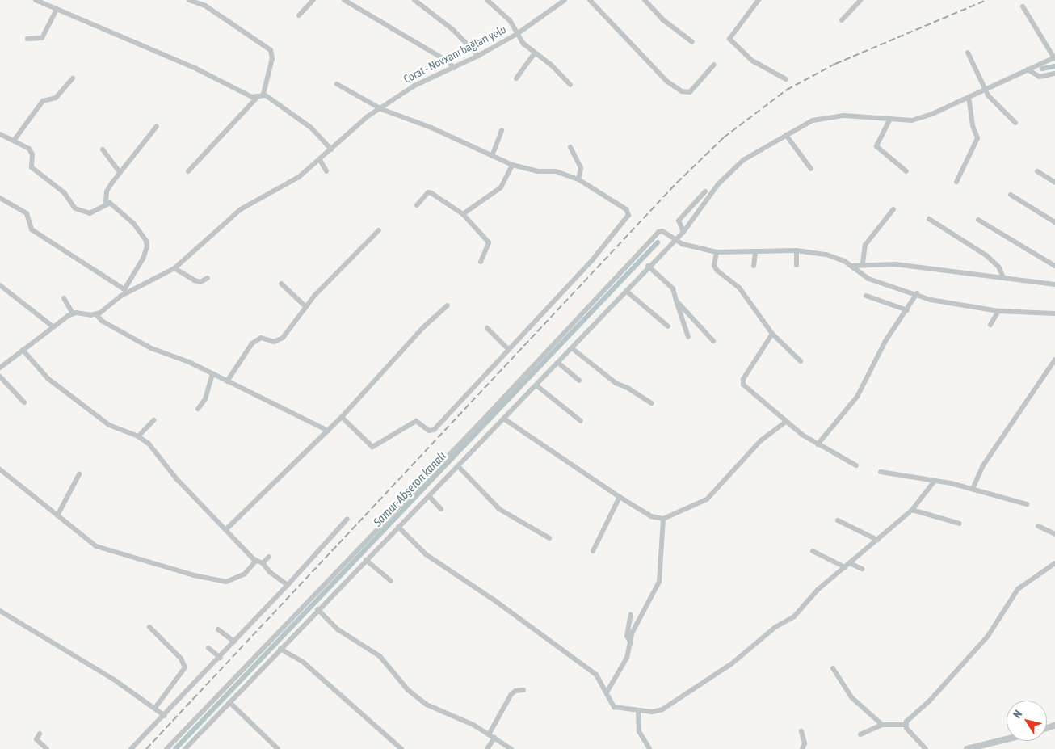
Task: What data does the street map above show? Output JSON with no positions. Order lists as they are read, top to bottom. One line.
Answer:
{"streets":{"street":["Corat - Novxanı bağları yolu"]},"water":["Samur-Abşeron kanalı"],"north":"top left"}
